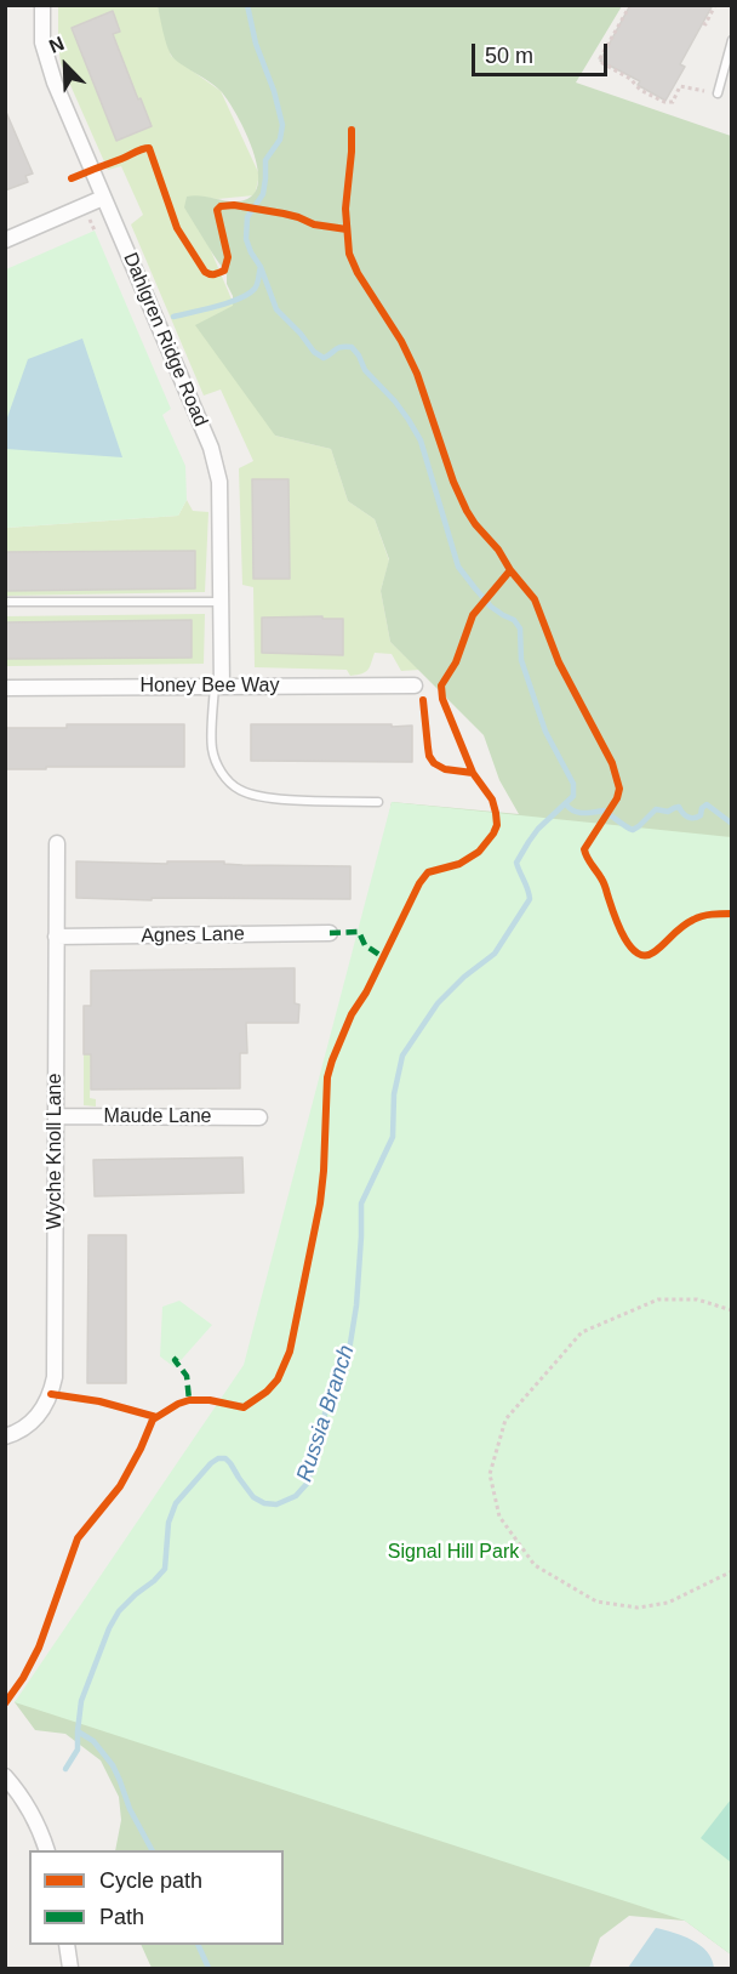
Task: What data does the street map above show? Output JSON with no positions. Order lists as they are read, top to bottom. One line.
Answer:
{"streets":{"street":["Dahlgren Ridge Road","Honey Bee Way","Agnes Lane","Maude Lane","Wyche Knoll Lane"]},"crossings":[["Dahlgren Ridge Road","Honey Bee Way"],["Agnes Lane","Wyche Knoll Lane"],["Maude Lane","Wyche Knoll Lane"]],"water":["Russia Branch"],"parks":["Signal Hill Park"],"legend":["Cycle path","Path"],"scale_bar":"50 m","north":"top left"}
